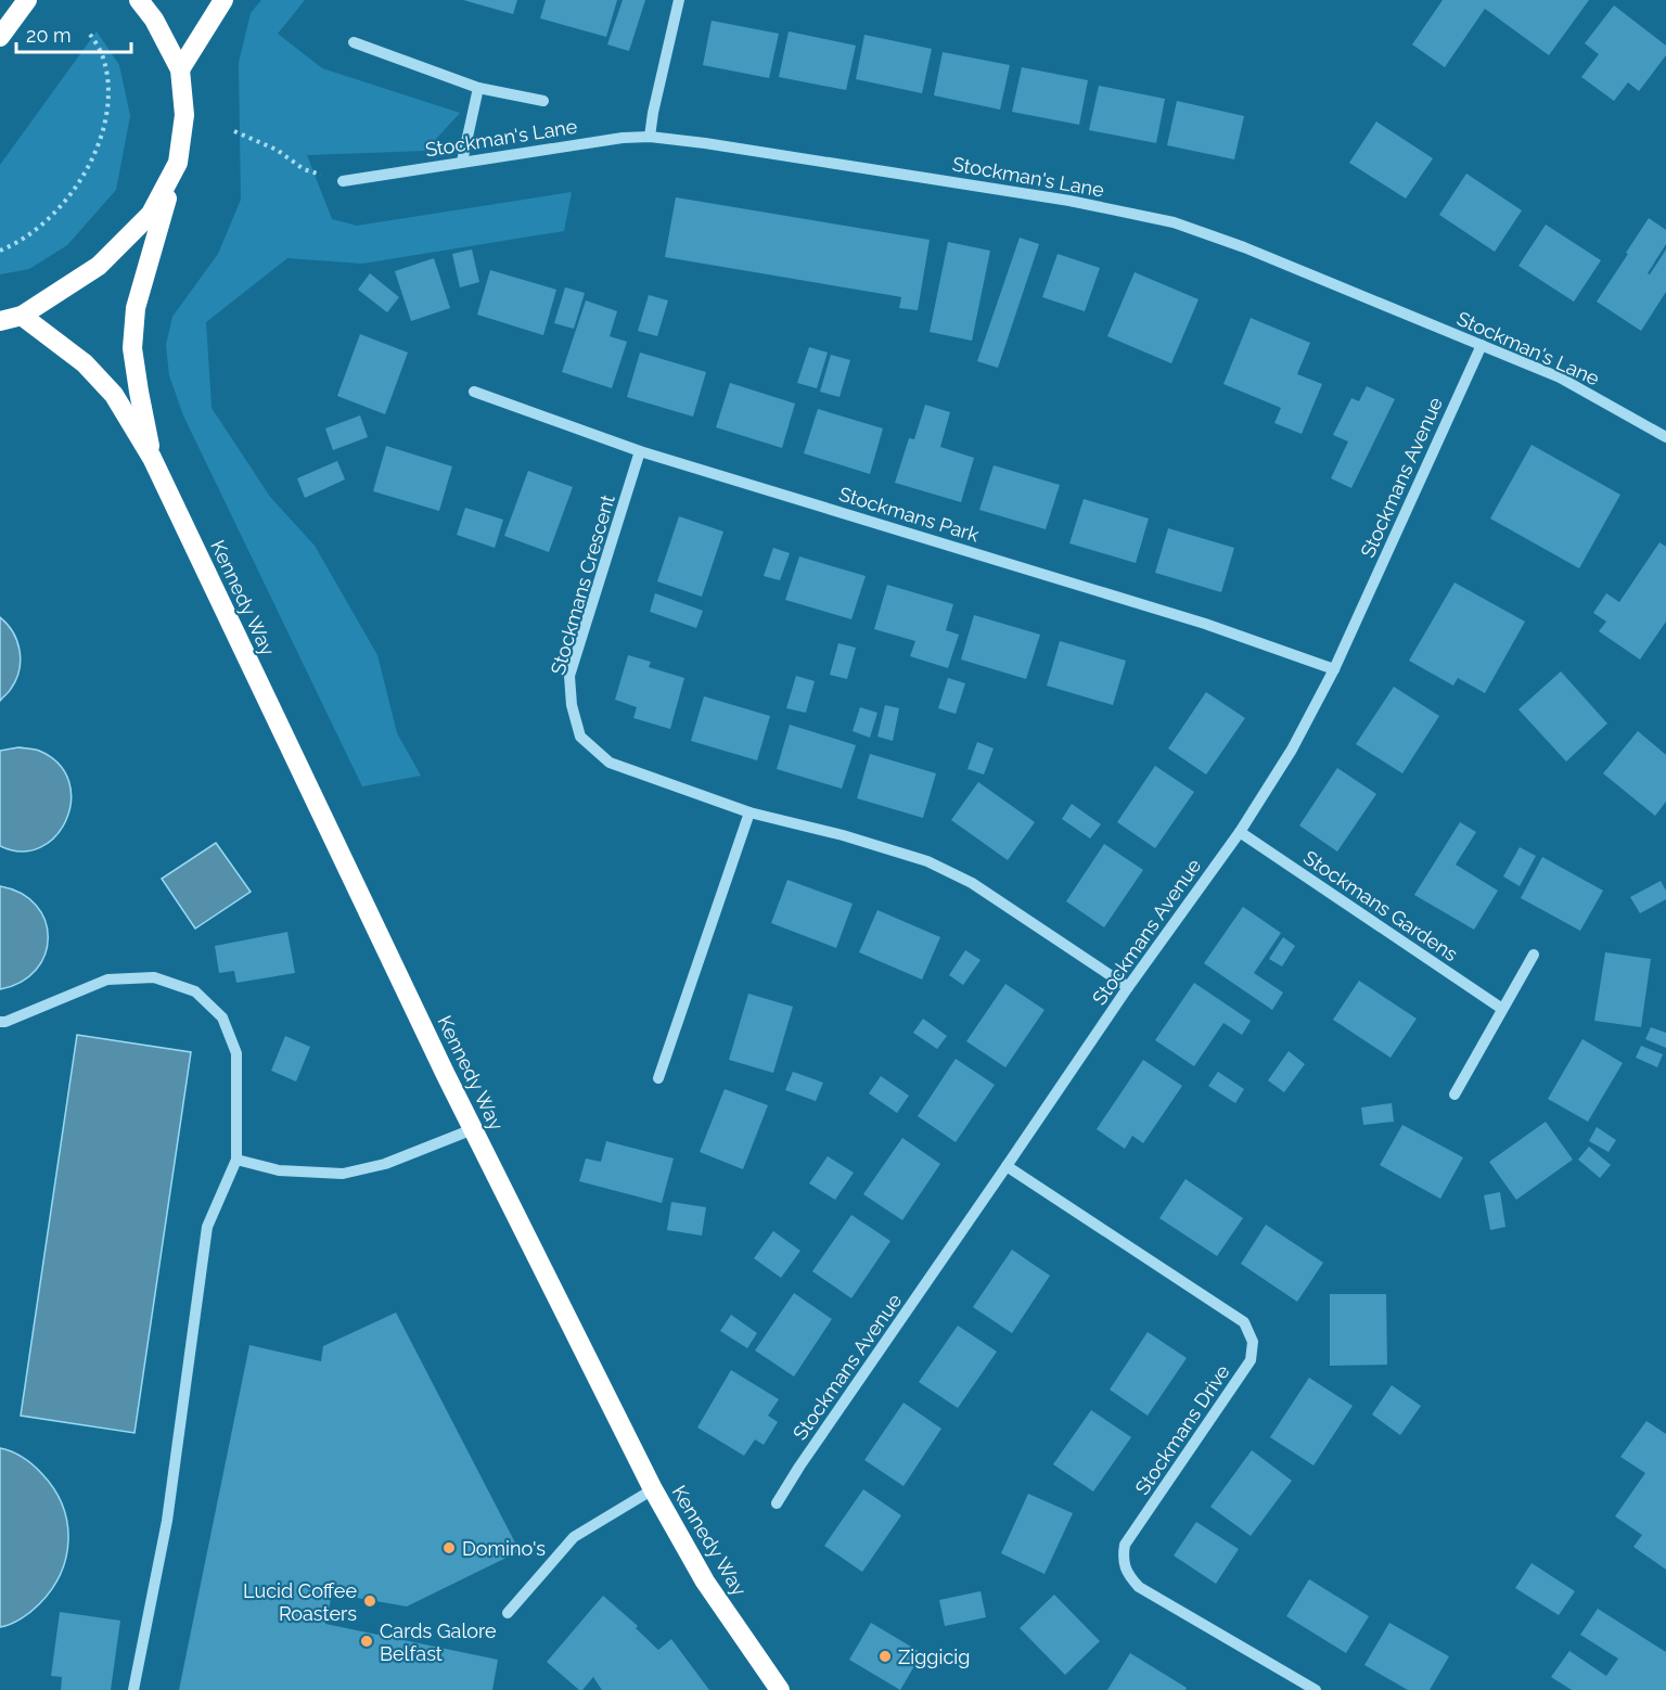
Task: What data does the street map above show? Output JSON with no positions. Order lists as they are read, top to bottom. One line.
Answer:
{"streets":{"highway":["Kennedy Way"],"street":["Stockman's Lane","Stockmans Avenue","Stockmans Park","Stockmans Crescent","Stockmans Gardens","Stockmans Drive"]},"crossings":[["Stockman's Lane","Stockmans Avenue"],["Stockmans Avenue","Stockmans Park"],["Stockmans Avenue","Stockmans Crescent"],["Stockmans Avenue","Stockmans Gardens"],["Stockmans Avenue","Stockmans Drive"],["Stockmans Park","Stockmans Crescent"]],"places":["Domino's","Lucid Coffee Roasters","Cards Galore Belfast","Ziggicig"],"scale_bar":"20 m"}
